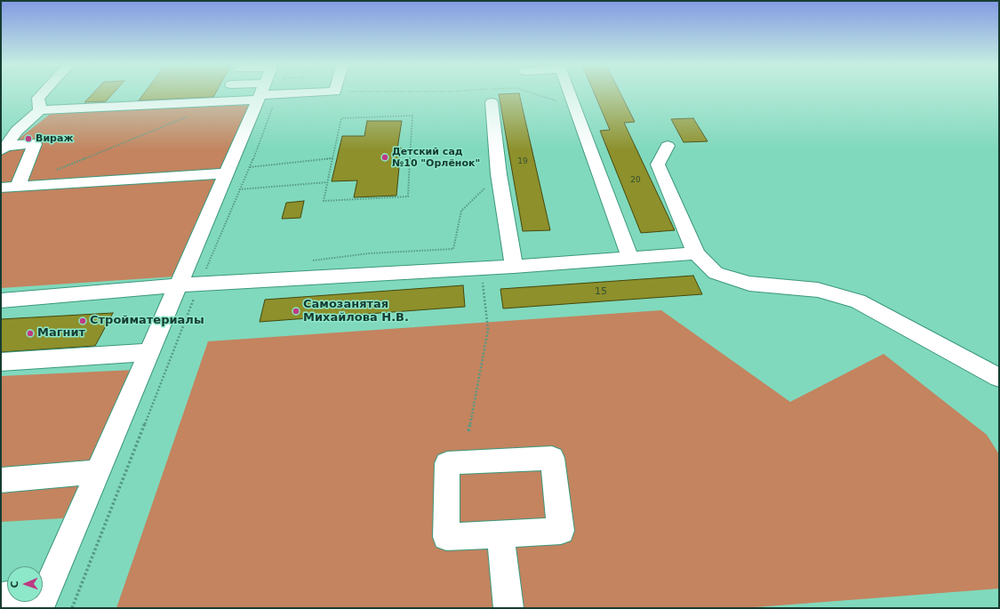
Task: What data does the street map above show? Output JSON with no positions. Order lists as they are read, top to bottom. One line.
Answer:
{"places":["Вираж","Детский сад №10 \"Орлёнок\"","Самозанятая Михайлова Н.В.","Стройматериалы","Магнит"],"house_numbers":["19","20","15"],"north":"left"}
